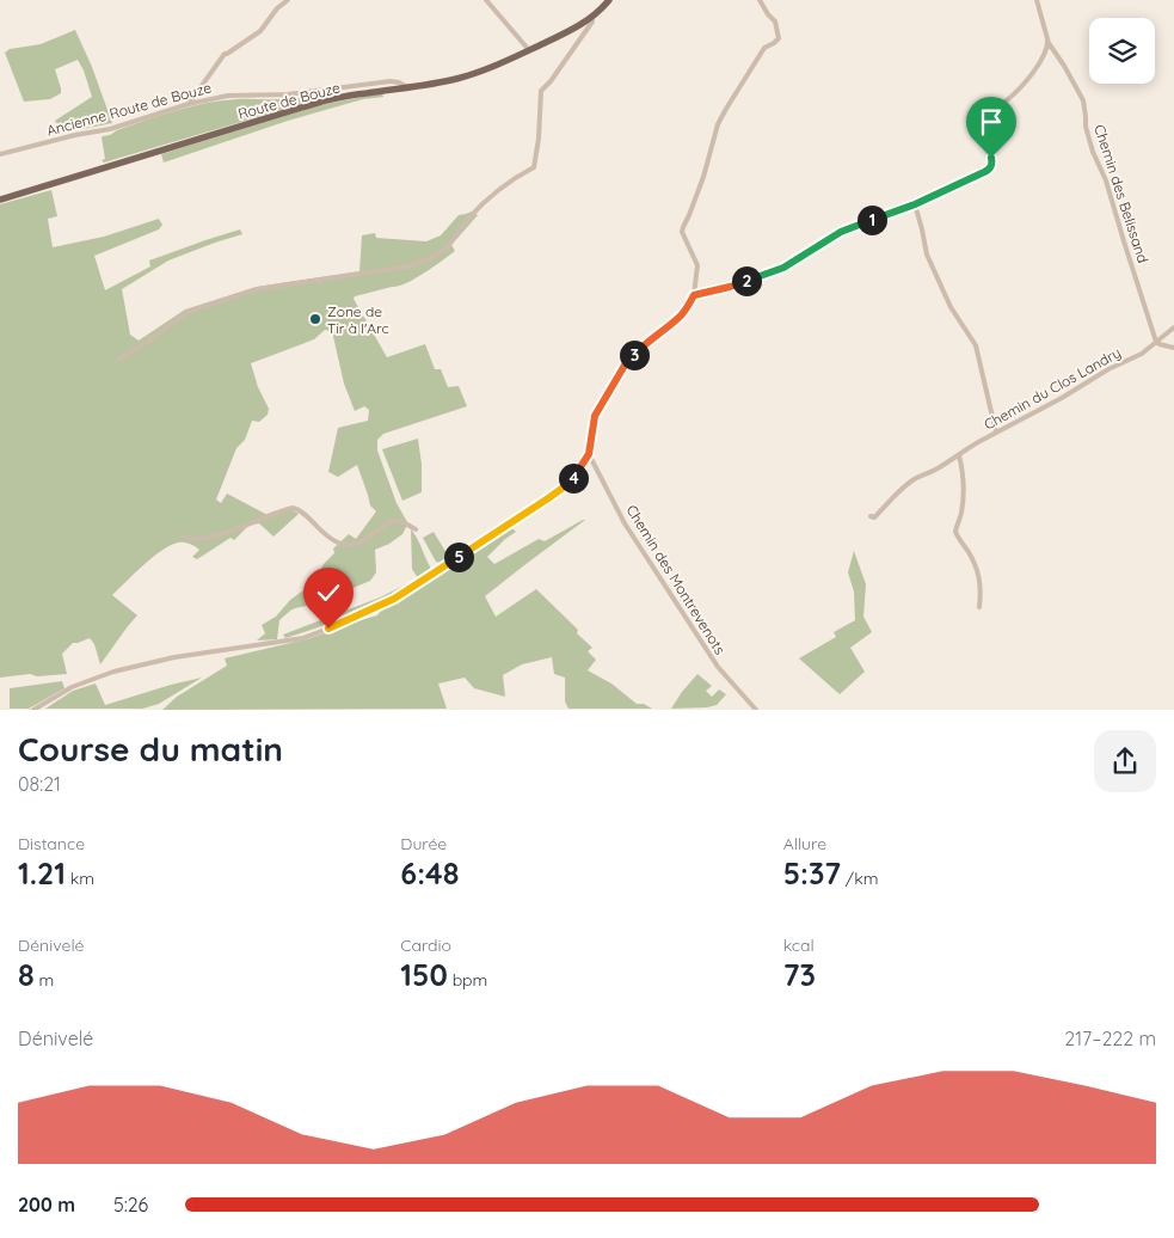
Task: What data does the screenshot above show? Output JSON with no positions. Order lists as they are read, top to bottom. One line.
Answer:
{"streets":{"main road":["Route de Bouze"],"street":["Ancienne Route de Bouze","Chemin des Belissand","Chemin du Clos Landry","Chemin des Montrevenots"]},"crossings":[["Route de Bouze","Ancienne Route de Bouze"],["Chemin des Belissand","Chemin du Clos Landry"]],"places":["Zone de Tir à l'Arc"],"page":{"pins":["1","2","3","4","5"],"heading":["Course du matin","08:21"],"stats":[["Distance","1.21 km"],["Durée","6:48"],["Allure","5:37 /km"],["Dénivelé","8 m"],["Cardio","150 bpm"],["kcal","73"]],"chart":["Dénivelé","217–222 m"],"list":[{"name":"200 m","note":"5:26"}]}}
